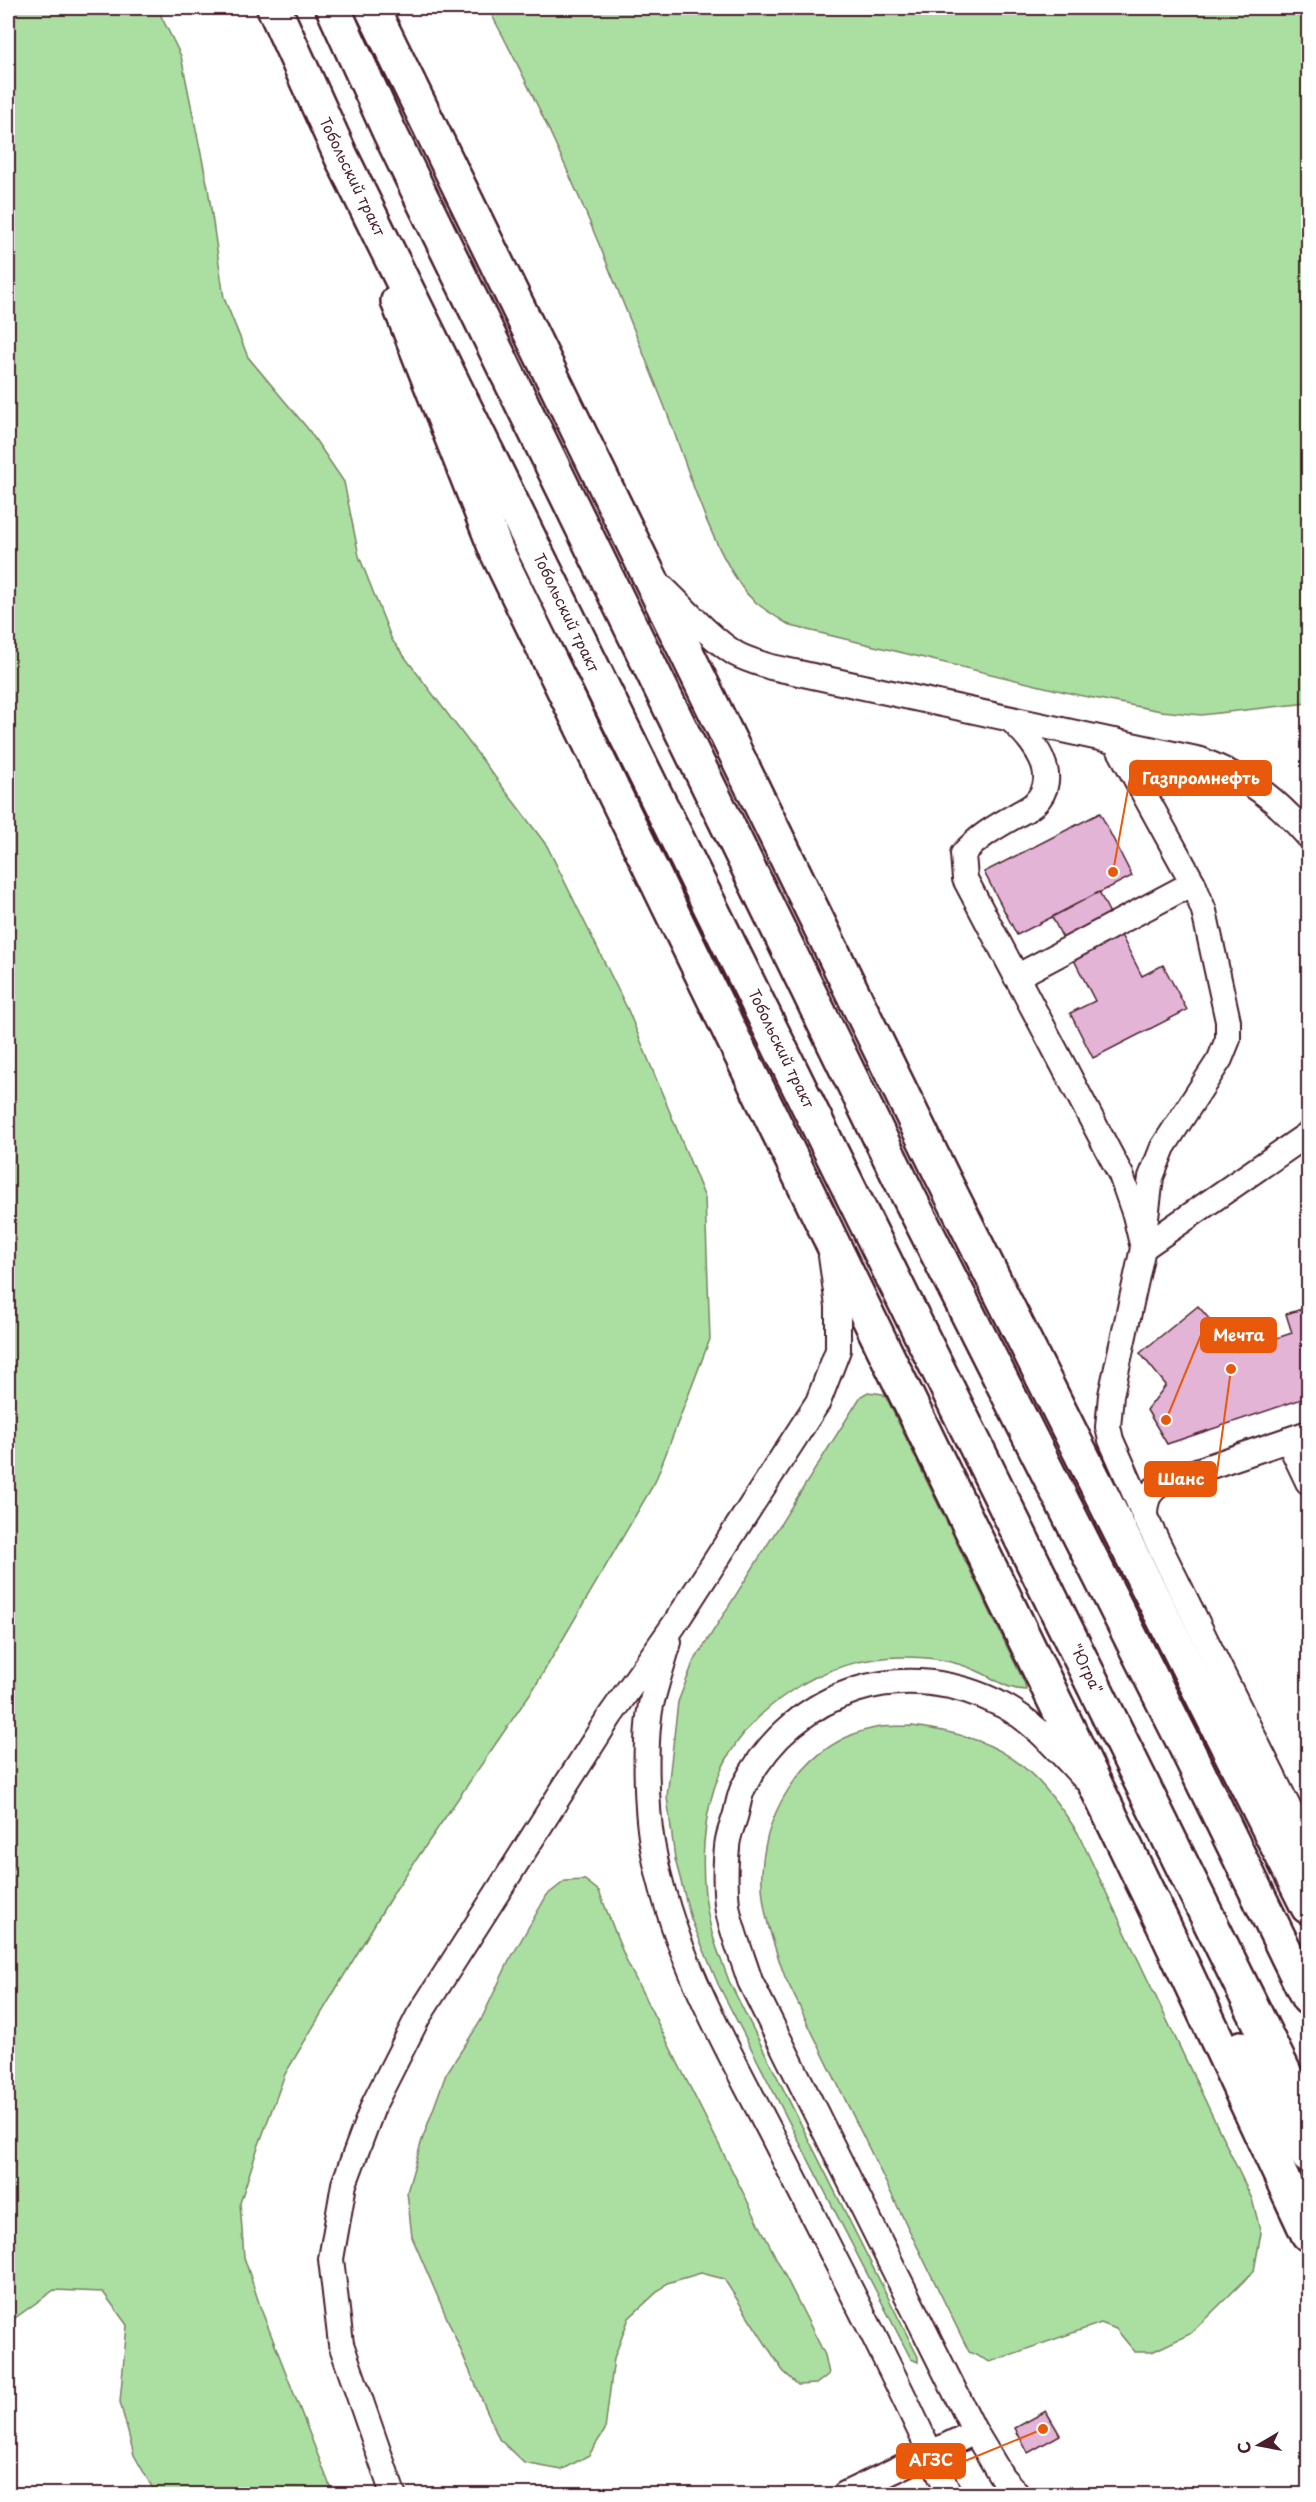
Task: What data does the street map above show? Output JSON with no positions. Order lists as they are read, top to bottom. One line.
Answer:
{"streets":{"main road":["Тобольский тракт","\"Югра\""]},"crossings":[["Тобольский тракт","\"Югра\""]],"places":["Газпромнефть","Шанс","Мечта","АГЗС"],"north":"left"}
